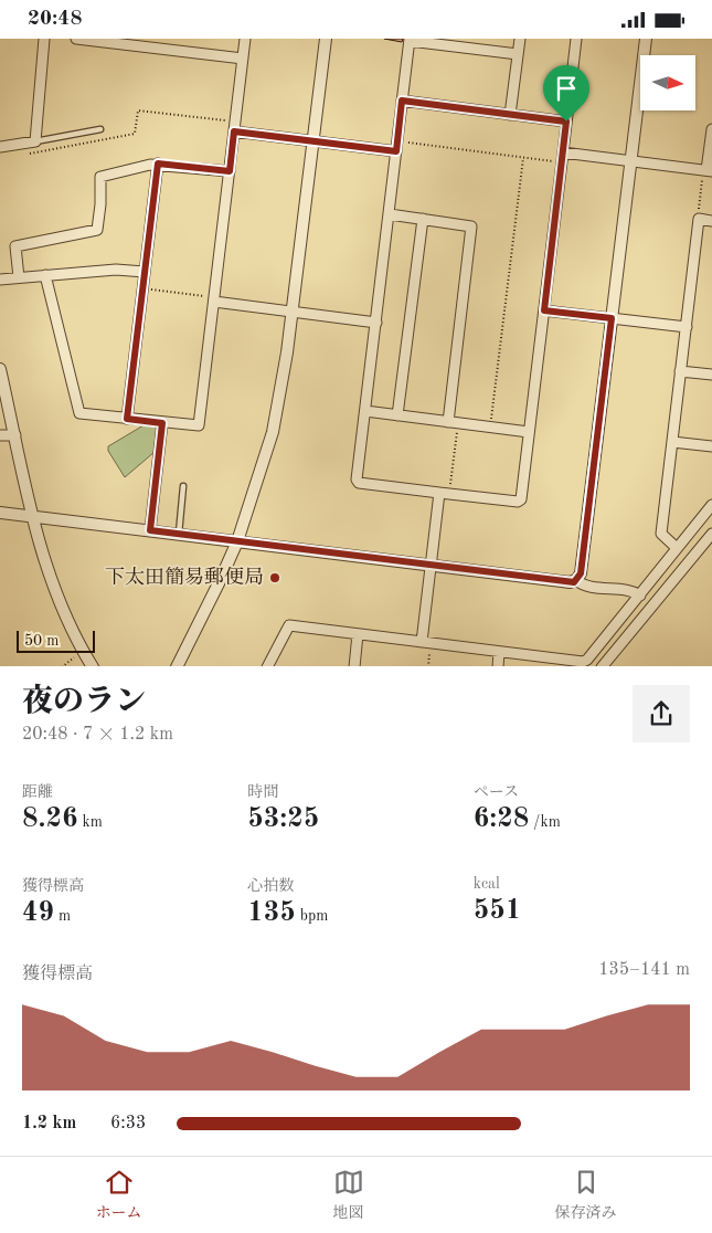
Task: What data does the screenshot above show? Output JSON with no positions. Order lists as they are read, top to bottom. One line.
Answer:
{"places":["下太田簡易郵便局"],"scale_bar":"50 m","north":"right","page":{"status":"20:48","scale":"50 m","heading":["夜のラン","20:48 · 7 × 1.2 km"],"stats":[["距離","8.26 km"],["時間","53:25"],["ペース","6:28 /km"],["獲得標高","49 m"],["心拍数","135 bpm"],["kcal","551"]],"chart":["獲得標高","135–141 m"],"list":[{"name":"1.2 km","note":"6:33"}],"tabs":["ホーム","地図","保存済み"]}}
